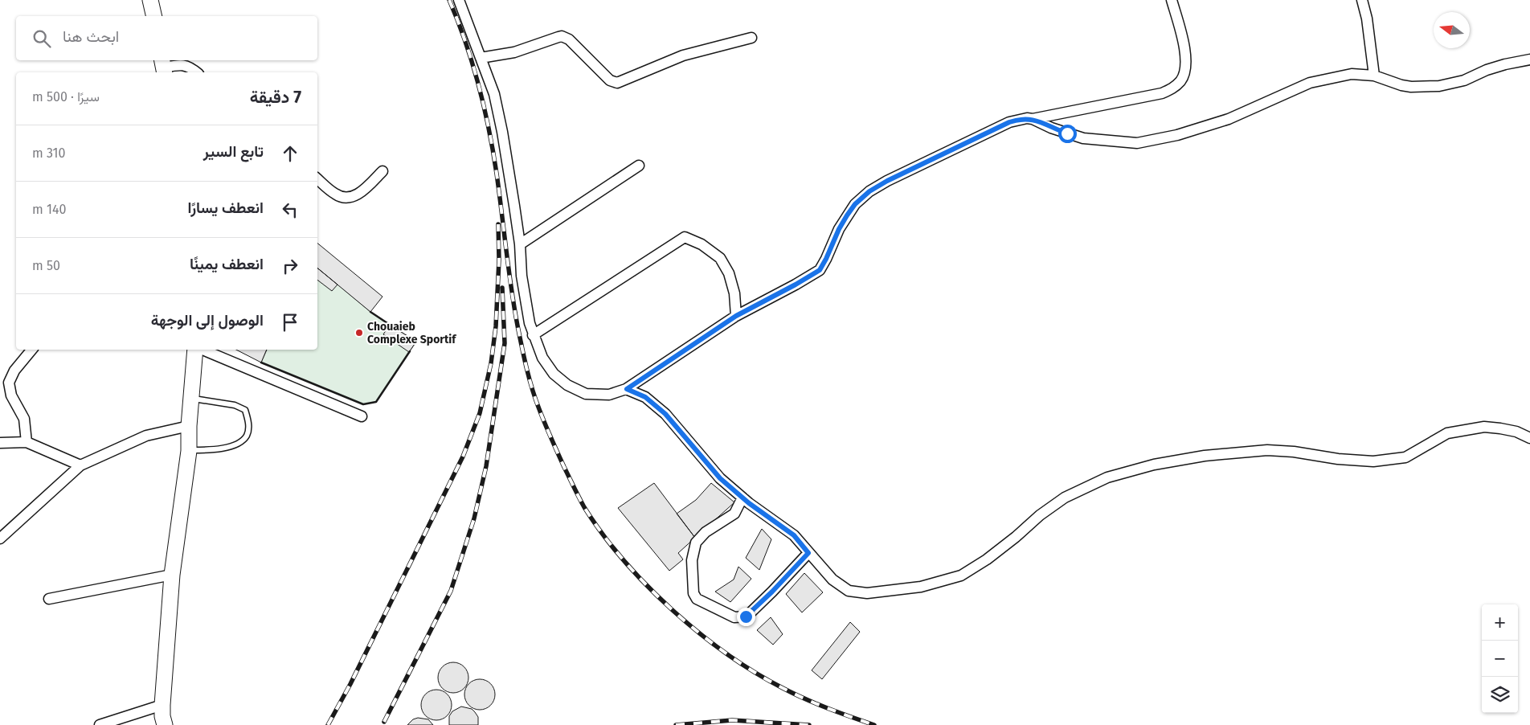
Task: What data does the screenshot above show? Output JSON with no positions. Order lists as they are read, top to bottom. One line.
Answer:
{"places":["Chouaieb Complexe Sportif"],"north":"left","page":{"search":"ابحث هنا","heading":["7 دقيقة","سيرًا · 500 m"],"list":[["تابع السير","310 m"],["انعطف يسارًا","140 m"],["انعطف يمينًا","50 m"],"الوصول إلى الوجهة"],"map_buttons":["+","−"]}}
